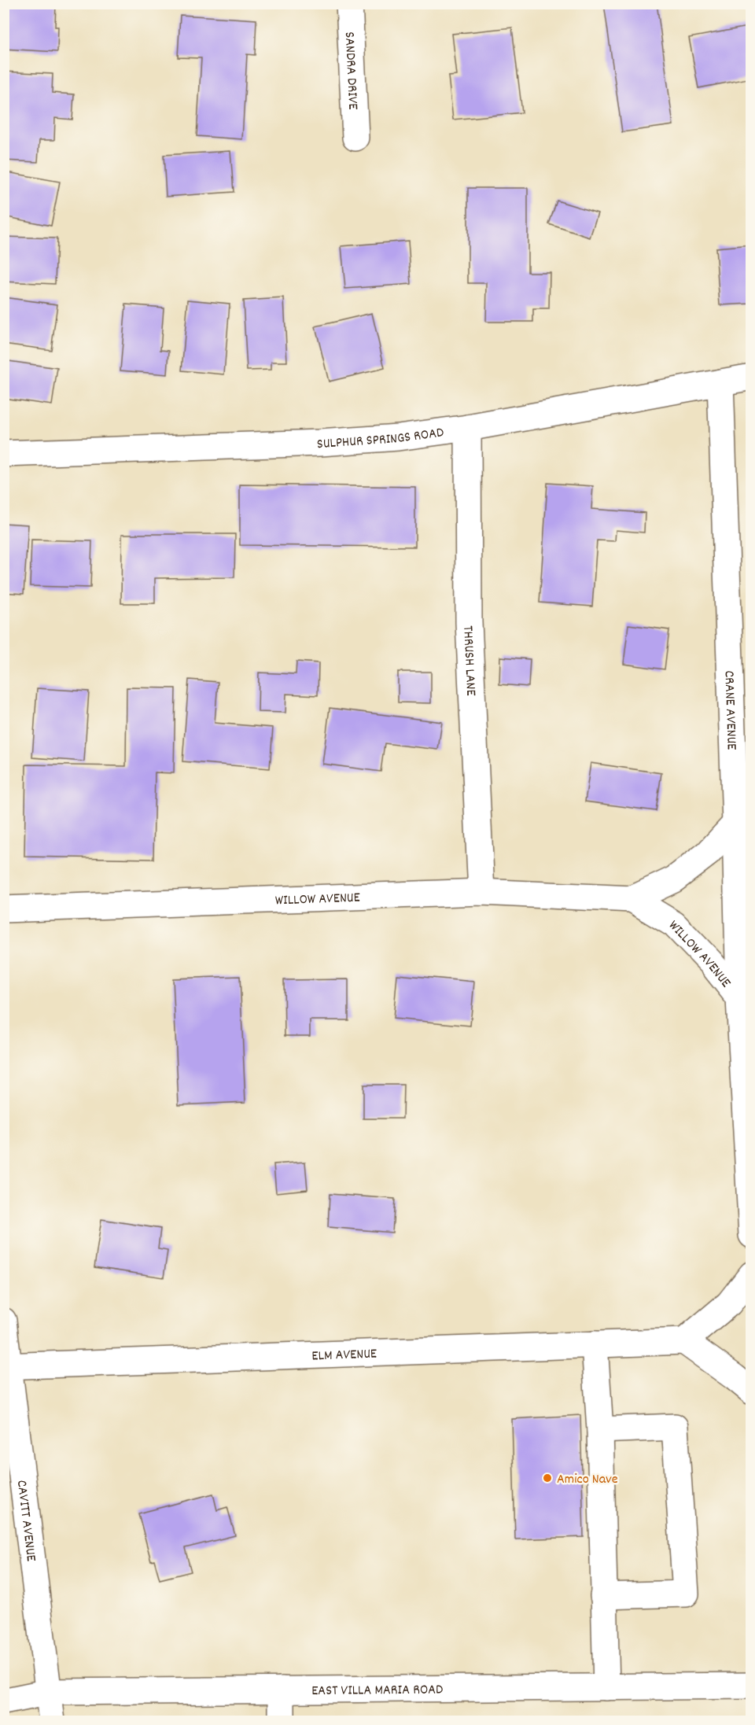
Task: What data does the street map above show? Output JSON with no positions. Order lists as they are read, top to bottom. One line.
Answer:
{"streets":{"street":["SANDRA DRIVE","SULPHUR SPRINGS ROAD","THRUSH LANE","CRANE AVENUE","WILLOW AVENUE","ELM AVENUE","CAVITT AVENUE","EAST VILLA MARIA ROAD"]},"crossings":[["SULPHUR SPRINGS ROAD","THRUSH LANE"],["SULPHUR SPRINGS ROAD","CRANE AVENUE"],["THRUSH LANE","WILLOW AVENUE"],["CRANE AVENUE","WILLOW AVENUE"],["ELM AVENUE","CAVITT AVENUE"],["CAVITT AVENUE","EAST VILLA MARIA ROAD"]],"places":["Amico Nave"]}
